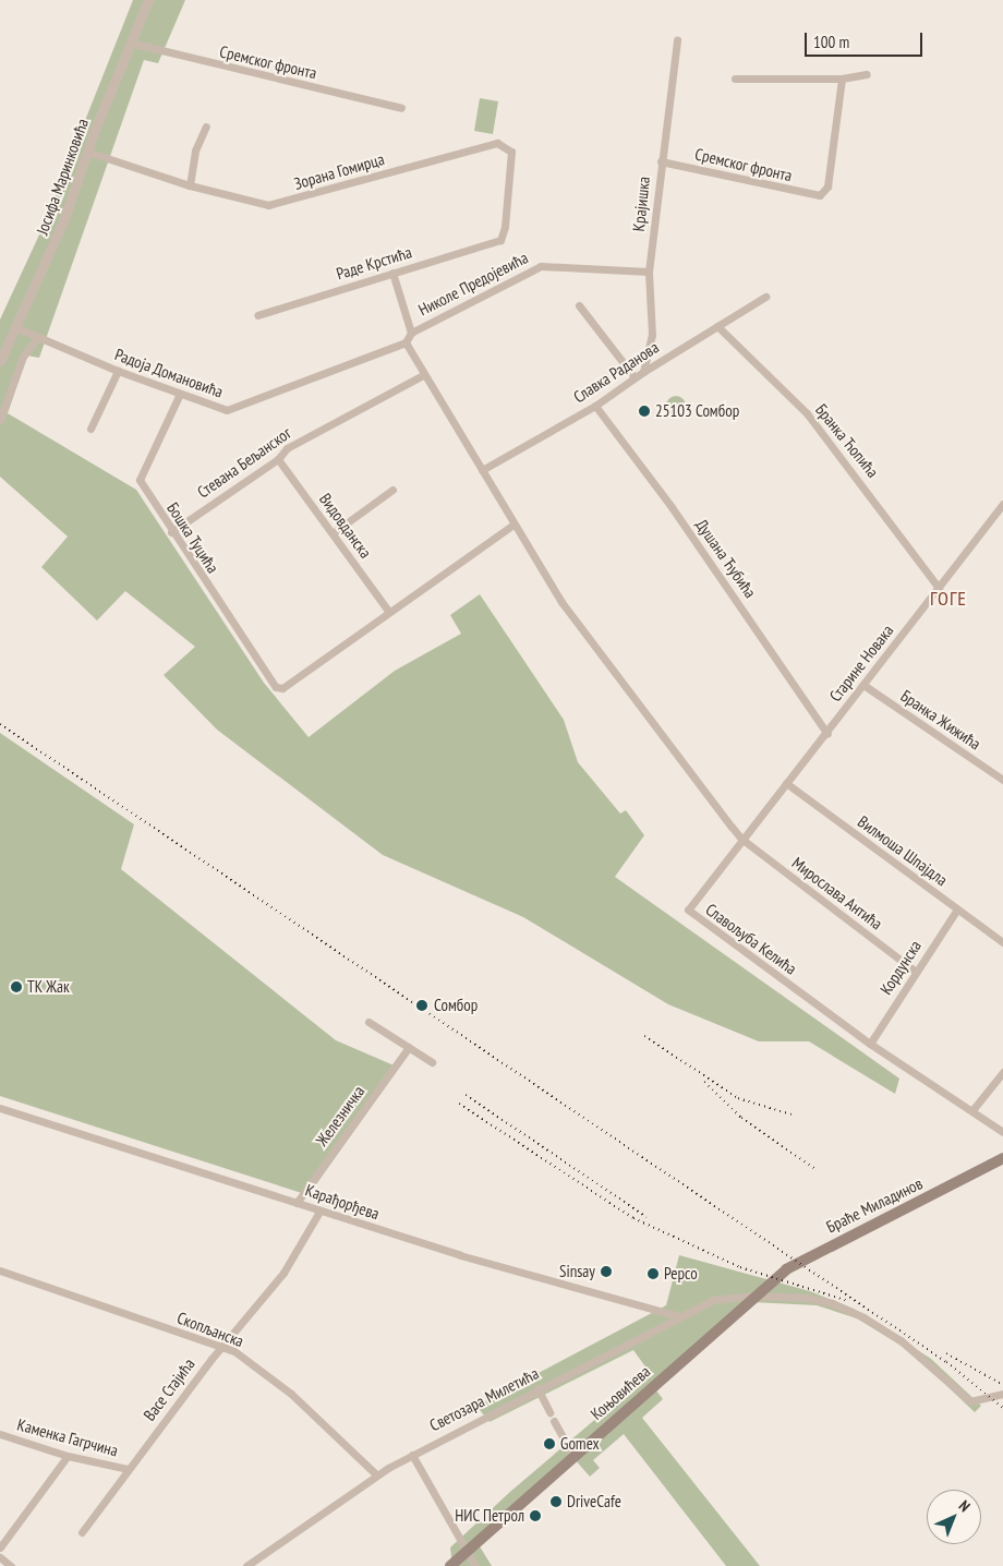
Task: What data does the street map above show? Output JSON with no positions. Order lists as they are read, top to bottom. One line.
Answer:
{"streets":{"main road":["Браће Миладинов","Коњовићева"],"street":["Сремског фронта","Зорана Гомирца","Јосифа Маринковића","Крајишка","Раде Крстића","Николе Предојевића","Славка Раданова","Радоја Домановића","Бранка Ћопића","Стевана Бељанског","Видовданска","Бошка Туцића","Душана Ћубића","Старине Новака","Бранка Жижића","Вилмоша Шпајдла","Мирослава Антића","Славољуба Келића","Кордунска","Железничка","Карађорђева","Скопљанска","Васе Стајића","Светозара Милетића","Каменка Гагрчина"]},"crossings":[["Сремског фронта","Јосифа Маринковића"],["Сремског фронта","Крајишка"],["Зорана Гомирца","Јосифа Маринковића"],["Зорана Гомирца","Раде Крстића"],["Јосифа Маринковића","Радоја Домановића"],["Крајишка","Николе Предојевића"],["Крајишка","Славка Раданова"],["Славка Раданова","Бранка Ћопића"],["Славка Раданова","Душана Ћубића"],["Радоја Домановића","Бошка Туцића"],["Бранка Ћопића","Старине Новака"],["Стевана Бељанског","Видовданска"],["Стевана Бељанског","Бошка Туцића"],["Видовданска","Бошка Туцића"],["Душана Ћубића","Старине Новака"],["Старине Новака","Бранка Жижића"],["Старине Новака","Вилмоша Шпајдла"],["Старине Новака","Мирослава Антића"],["Старине Новака","Славољуба Келића"],["Вилмоша Шпајдла","Кордунска"],["Мирослава Антића","Славољуба Келића"],["Мирослава Антића","Кордунска"],["Славољуба Келића","Кордунска"],["Железничка","Карађорђева"],["Карађорђева","Васе Стајића"],["Карађорђева","Светозара Милетића"],["Браће Миладинов","Коњовићева"],["Скопљанска","Васе Стајића"],["Скопљанска","Светозара Милетића"],["Васе Стајића","Каменка Гагрчина"],["Коњовићева","Светозара Милетића"]],"districts":["ГОГЕ"],"places":["25103 Сомбор","ТК Жак","Сомбор","Sinsay","Pepco","Gomex","DriveCafe","НИС Петрол"],"scale_bar":"100 m","north":"top right"}
